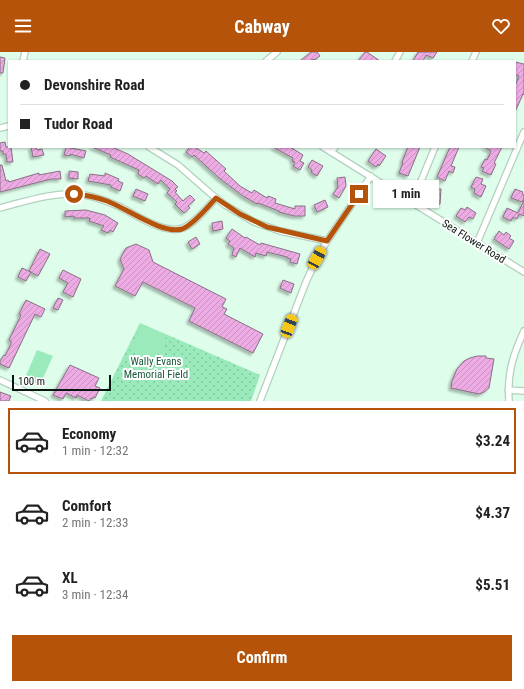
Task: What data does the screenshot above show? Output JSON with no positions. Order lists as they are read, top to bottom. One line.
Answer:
{"streets":{"street":["Sea Flower Road"]},"parks":["Wally Evans Memorial Field"],"scale_bar":"100 m","page":{"header":"Cabway","banner":["Devonshire Road","Tudor Road"],"bubble":"1 min","scale":"100 m","list":[{"name":"Economy","note":"1 min · 12:32","value":"$3.24"},{"name":"Comfort","note":"2 min · 12:33","value":"$4.37"},{"name":"XL","note":"3 min · 12:34","value":"$5.51"}],"buttons":"Confirm"}}
